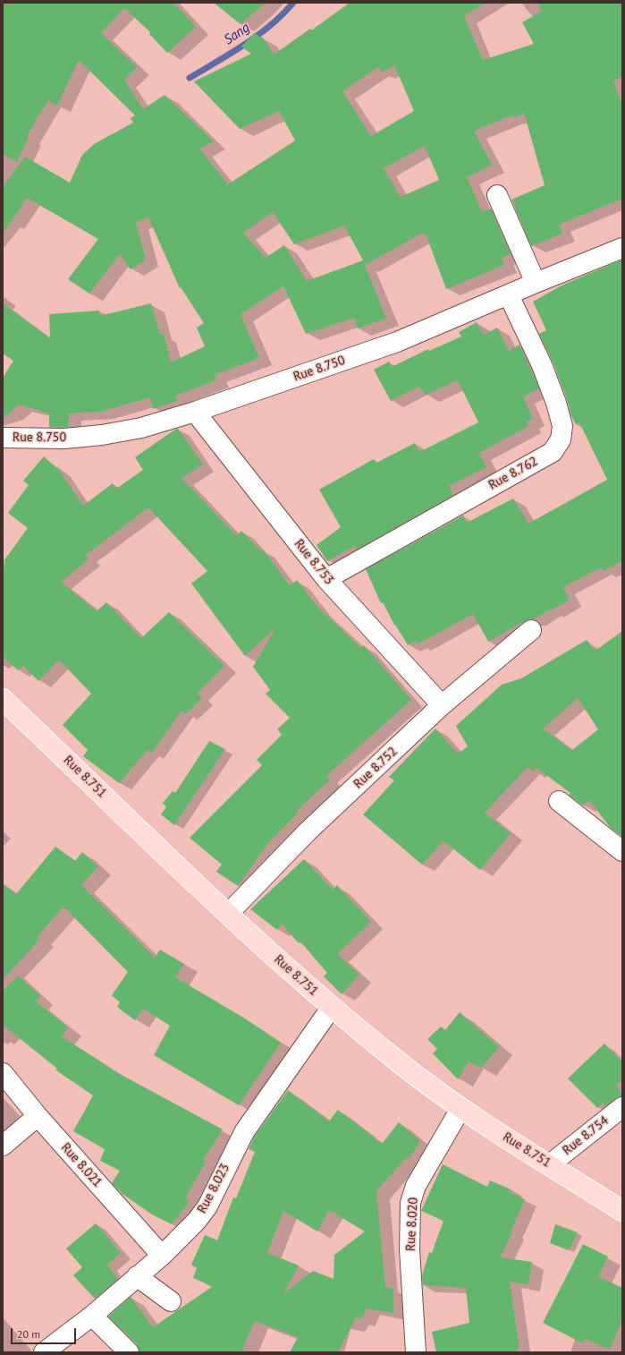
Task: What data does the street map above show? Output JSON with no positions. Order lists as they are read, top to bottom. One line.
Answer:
{"streets":{"main road":["Rue 8.751"],"street":["Rue 8.750","Rue 8.762","Rue 8.753","Rue 8.752","Rue 8.754","Rue 8.021","Rue 8.023","Rue 8.020"]},"crossings":[["Rue 8.750","Rue 8.762"],["Rue 8.750","Rue 8.753"],["Rue 8.762","Rue 8.753"],["Rue 8.753","Rue 8.752"],["Rue 8.752","Rue 8.751"],["Rue 8.751","Rue 8.754"],["Rue 8.751","Rue 8.023"],["Rue 8.751","Rue 8.020"],["Rue 8.021","Rue 8.023"]],"water":["Sang"],"scale_bar":"20 m"}
